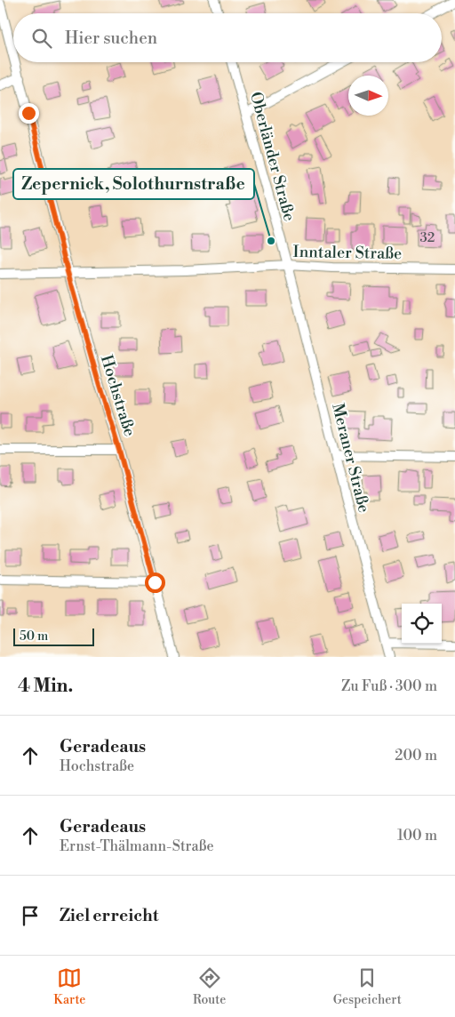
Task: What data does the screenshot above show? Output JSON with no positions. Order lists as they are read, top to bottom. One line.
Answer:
{"streets":{"street":["Oberländer Straße","Inntaler Straße","Hochstraße","Meraner Straße"]},"crossings":[["Oberländer Straße","Inntaler Straße"],["Oberländer Straße","Meraner Straße"],["Inntaler Straße","Hochstraße"],["Inntaler Straße","Meraner Straße"]],"places":["Zepernick, Solothurnstraße"],"house_numbers":["32"],"scale_bar":"50 m","north":"right","page":{"search":"Hier suchen","scale":"50 m","heading":["4 Min.","Zu Fuß · 300 m"],"list":[["Geradeaus","Hochstraße","200 m"],["Geradeaus","Ernst-Thälmann-Straße","100 m"],"Ziel erreicht"],"nav":["Karte","Route","Gespeichert"]}}
